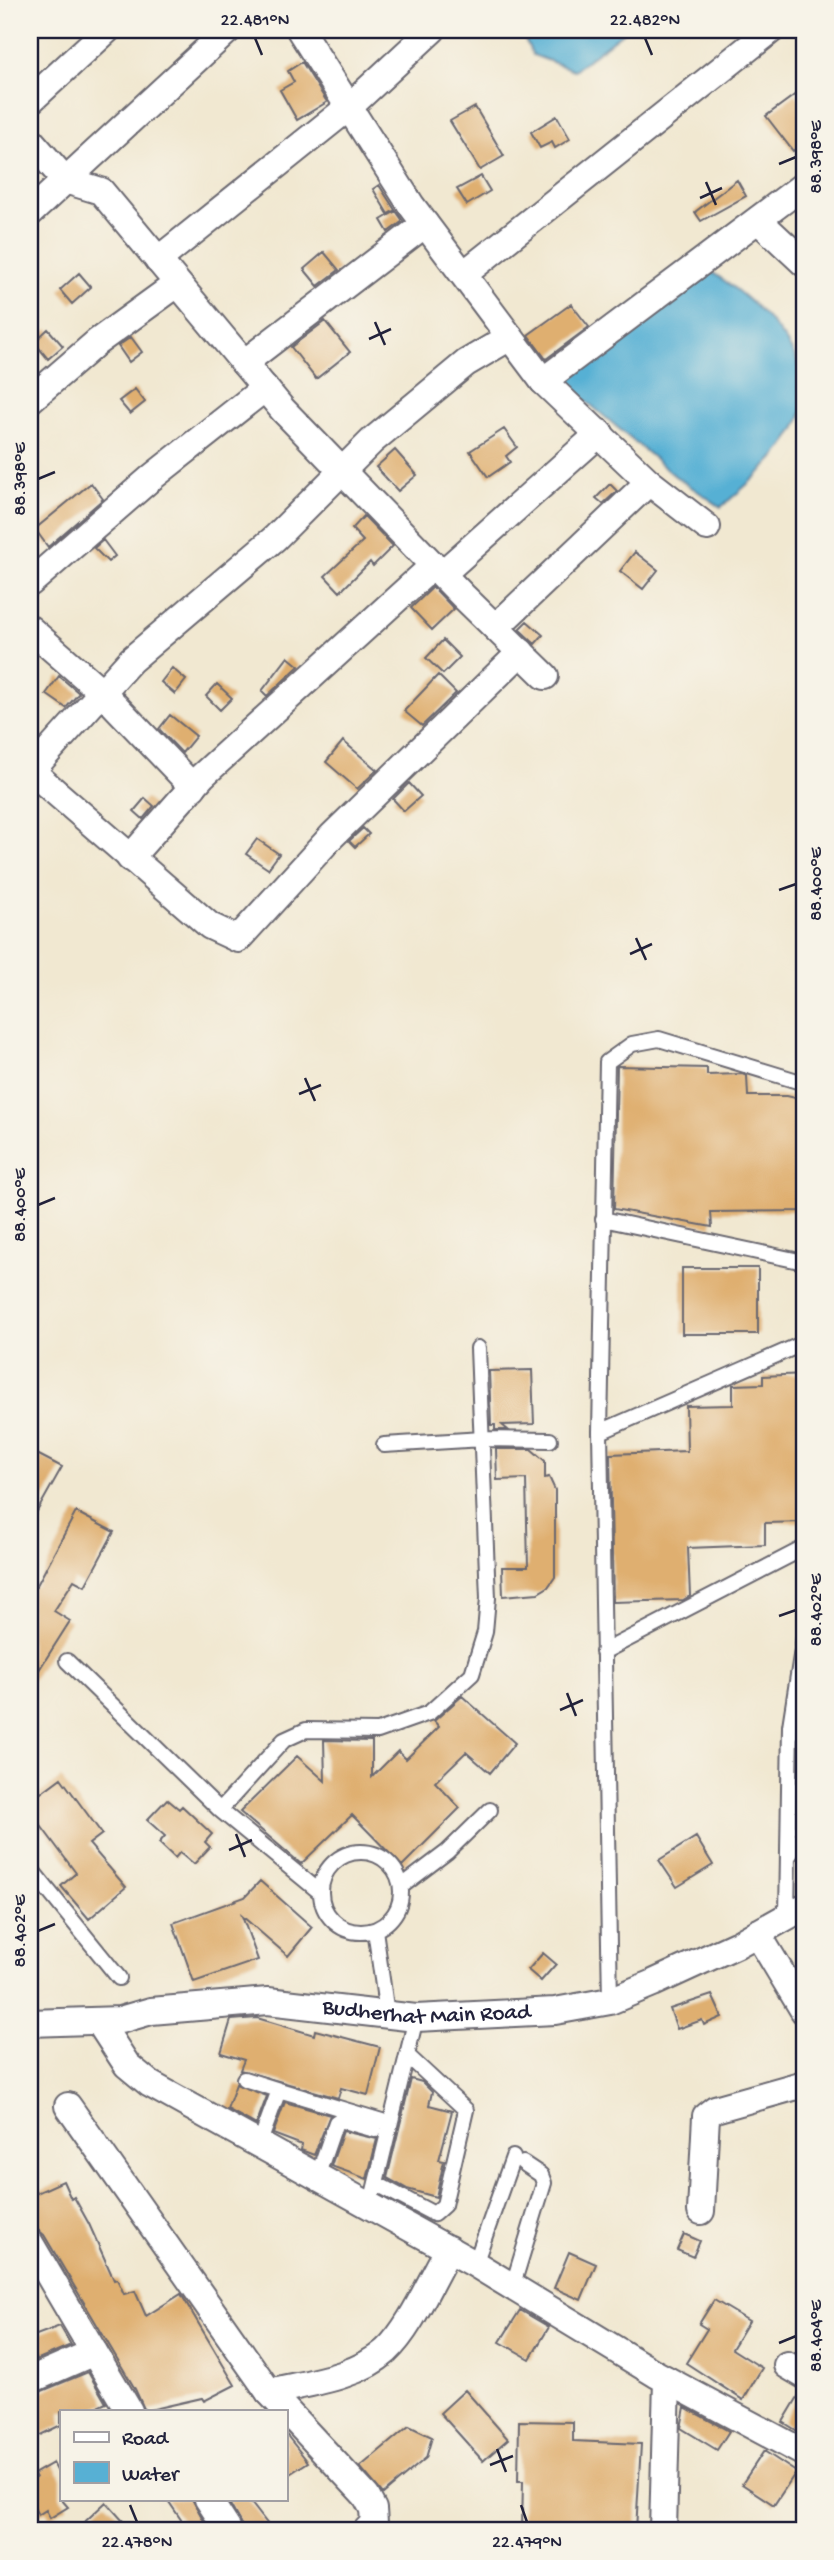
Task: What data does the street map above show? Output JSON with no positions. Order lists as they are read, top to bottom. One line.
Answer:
{"streets":{"street":["Budherhat Main Road"]},"legend":["Road","Water"],"coordinates":["22.481°N","22.482°N","88.398°E","88.400°E","88.402°E","88.404°E","22.478°N","22.479°N"]}
